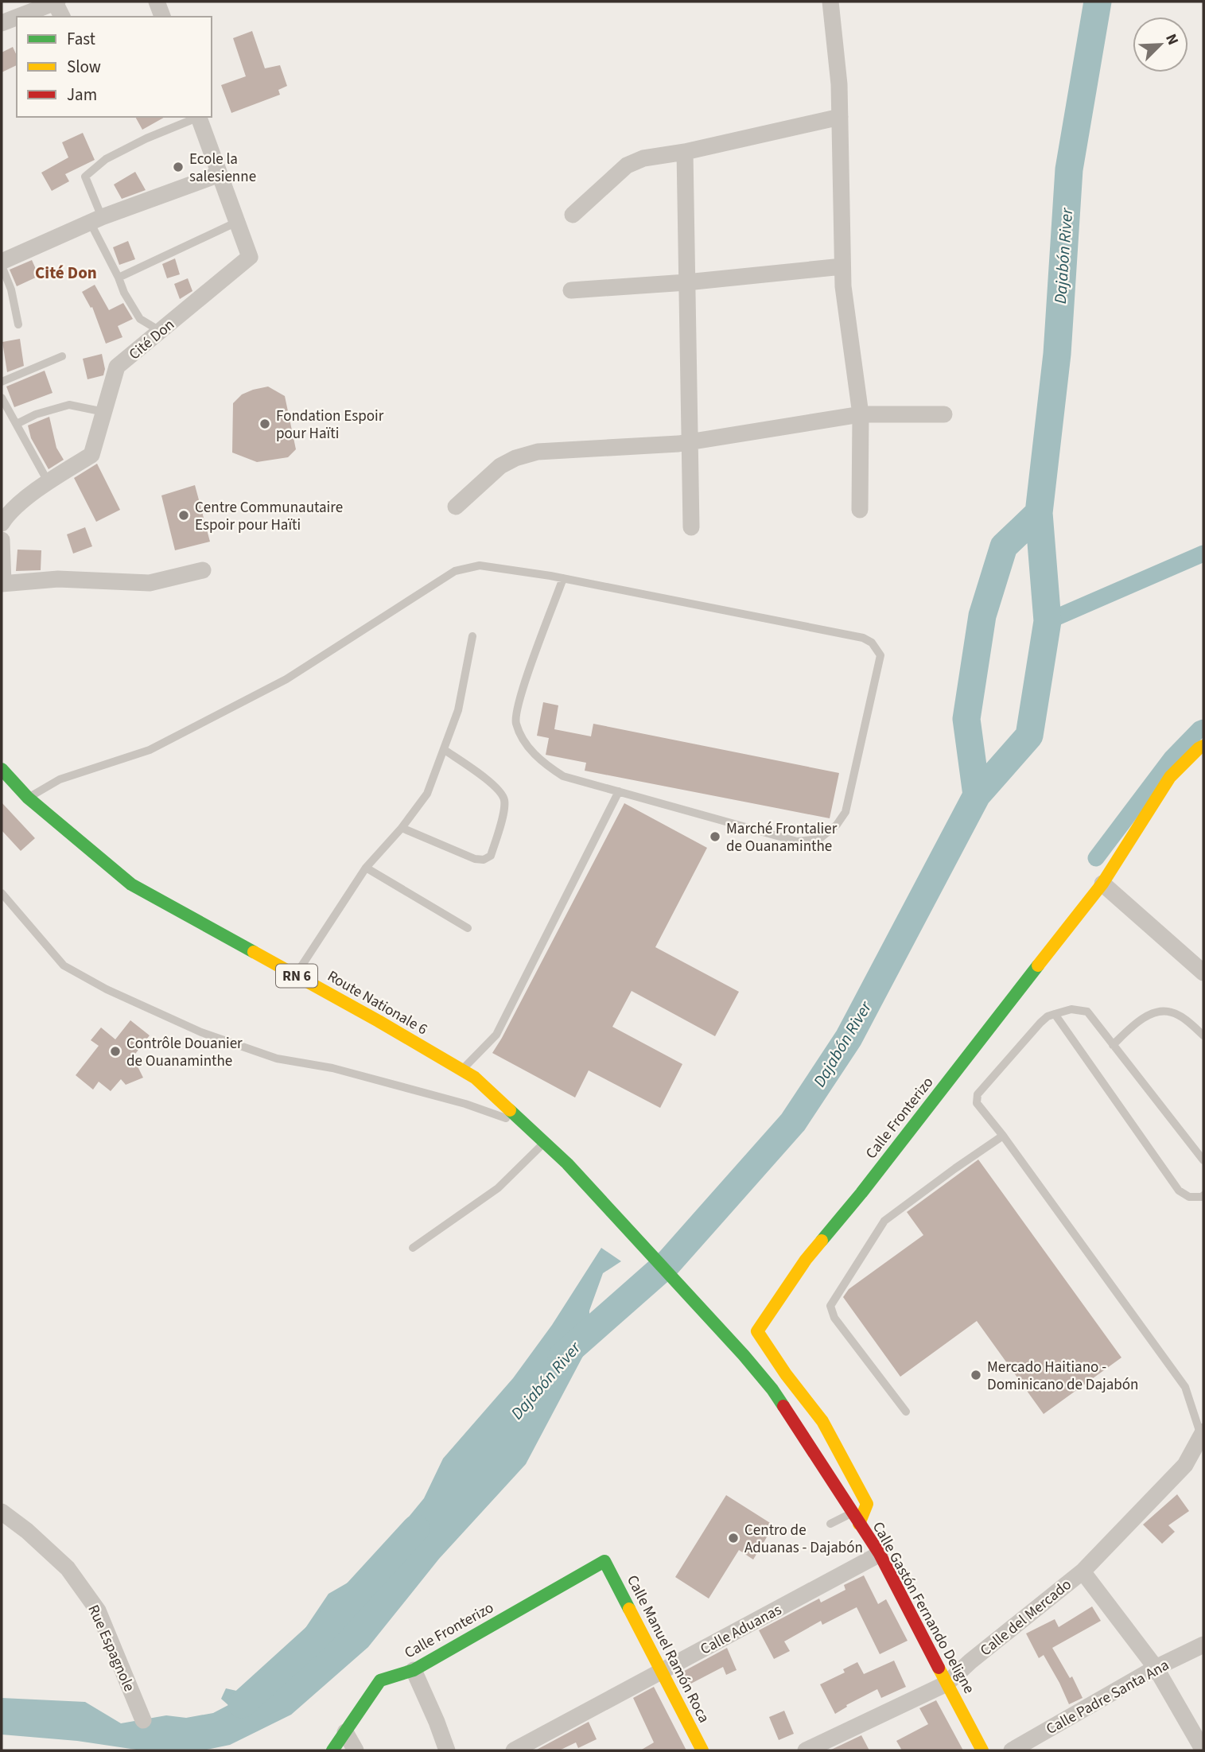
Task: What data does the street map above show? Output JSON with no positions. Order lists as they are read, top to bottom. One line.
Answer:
{"streets":{"street":["Cité Don","RN 6","Route Nationale 6","Calle Fronterizo","Calle Gastón Fernando Deligne","Calle del Mercado","Calle Aduanas","Rue Espagnole","Calle Manuel Ramón Roca","Calle Padre Santa Ana"]},"crossings":[["Route Nationale 6","Calle Gastón Fernando Deligne"],["Calle Fronterizo","Calle Gastón Fernando Deligne"],["Calle Fronterizo","Calle Manuel Ramón Roca"],["Calle Gastón Fernando Deligne","Calle del Mercado"],["Calle Gastón Fernando Deligne","Calle Aduanas"],["Calle Aduanas","Calle Manuel Ramón Roca"]],"districts":["Cité Don"],"water":["Dajabón River"],"places":["Ecole la salesienne","Fondation Espoir pour Haïti","Centre Communautaire Espoir pour Haïti","Marché Frontalier de Ouanaminthe","Contrôle Douanier de Ouanaminthe","Mercado Haitiano - Dominicano de Dajabón","Centro de Aduanas - Dajabón"],"legend":["Fast","Slow","Jam"],"north":"top right"}
